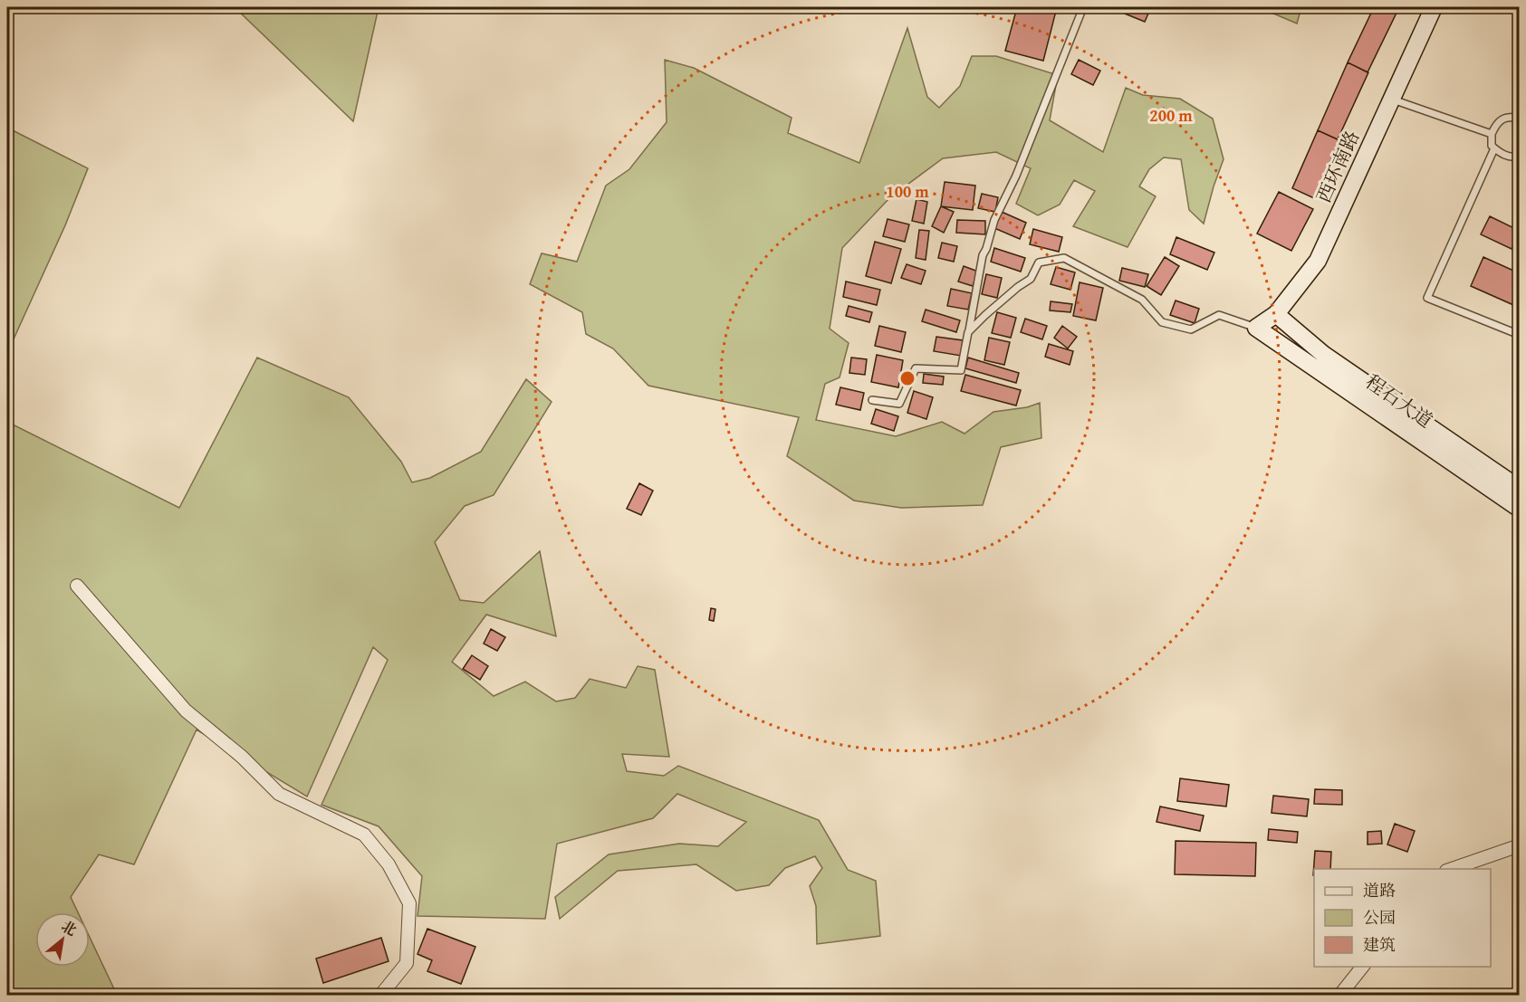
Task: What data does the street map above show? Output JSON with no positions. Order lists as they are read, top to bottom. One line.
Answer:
{"streets":{"street":["西环南路","程石大道"]},"crossings":[["西环南路","程石大道"]],"legend":["道路","公园","建筑"],"north":"top right","rings":["200 m","100 m"]}
